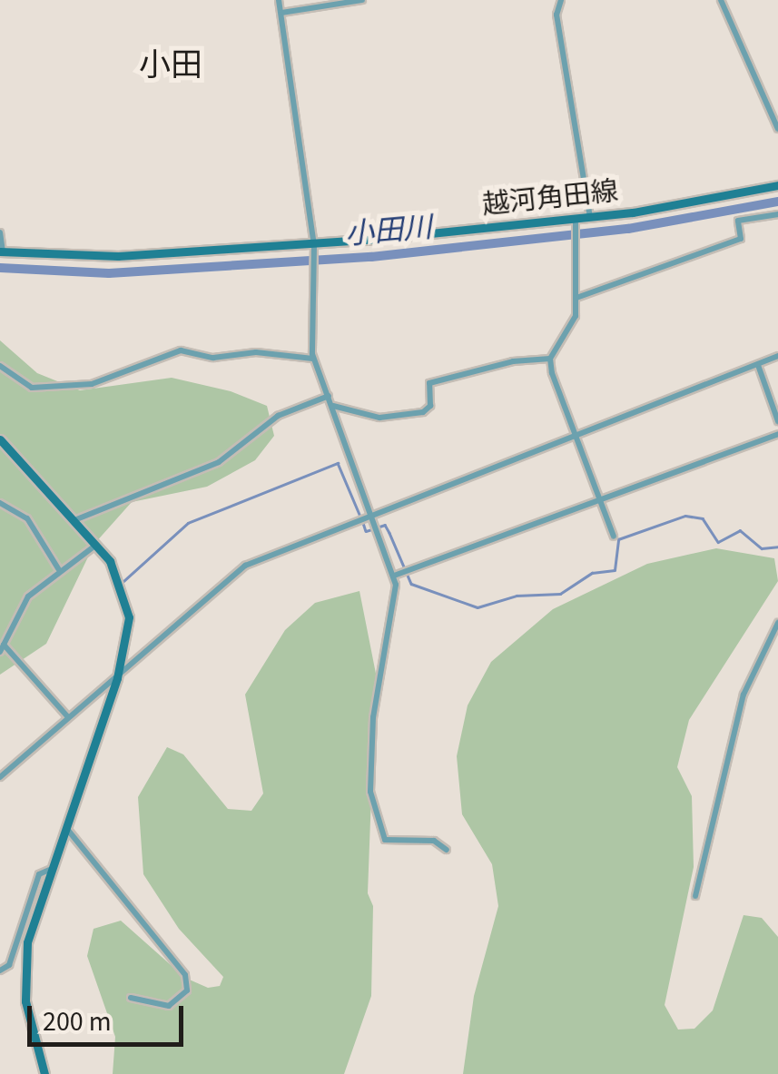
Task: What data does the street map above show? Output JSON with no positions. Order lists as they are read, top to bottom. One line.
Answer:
{"streets":{"main road":["越河角田線"]},"districts":["小田"],"water":["小田川"],"scale_bar":"200 m"}
